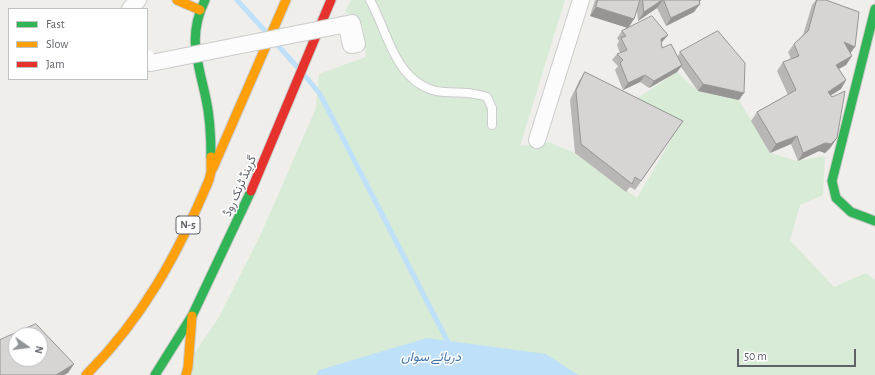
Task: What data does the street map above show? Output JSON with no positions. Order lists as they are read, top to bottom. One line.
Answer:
{"streets":{"main road":["گرینڈ ٹرنک روڈ","N-5"]},"water":["دریائے سواں"],"legend":["Fast","Slow","Jam"],"scale_bar":"50 m","north":"right"}
